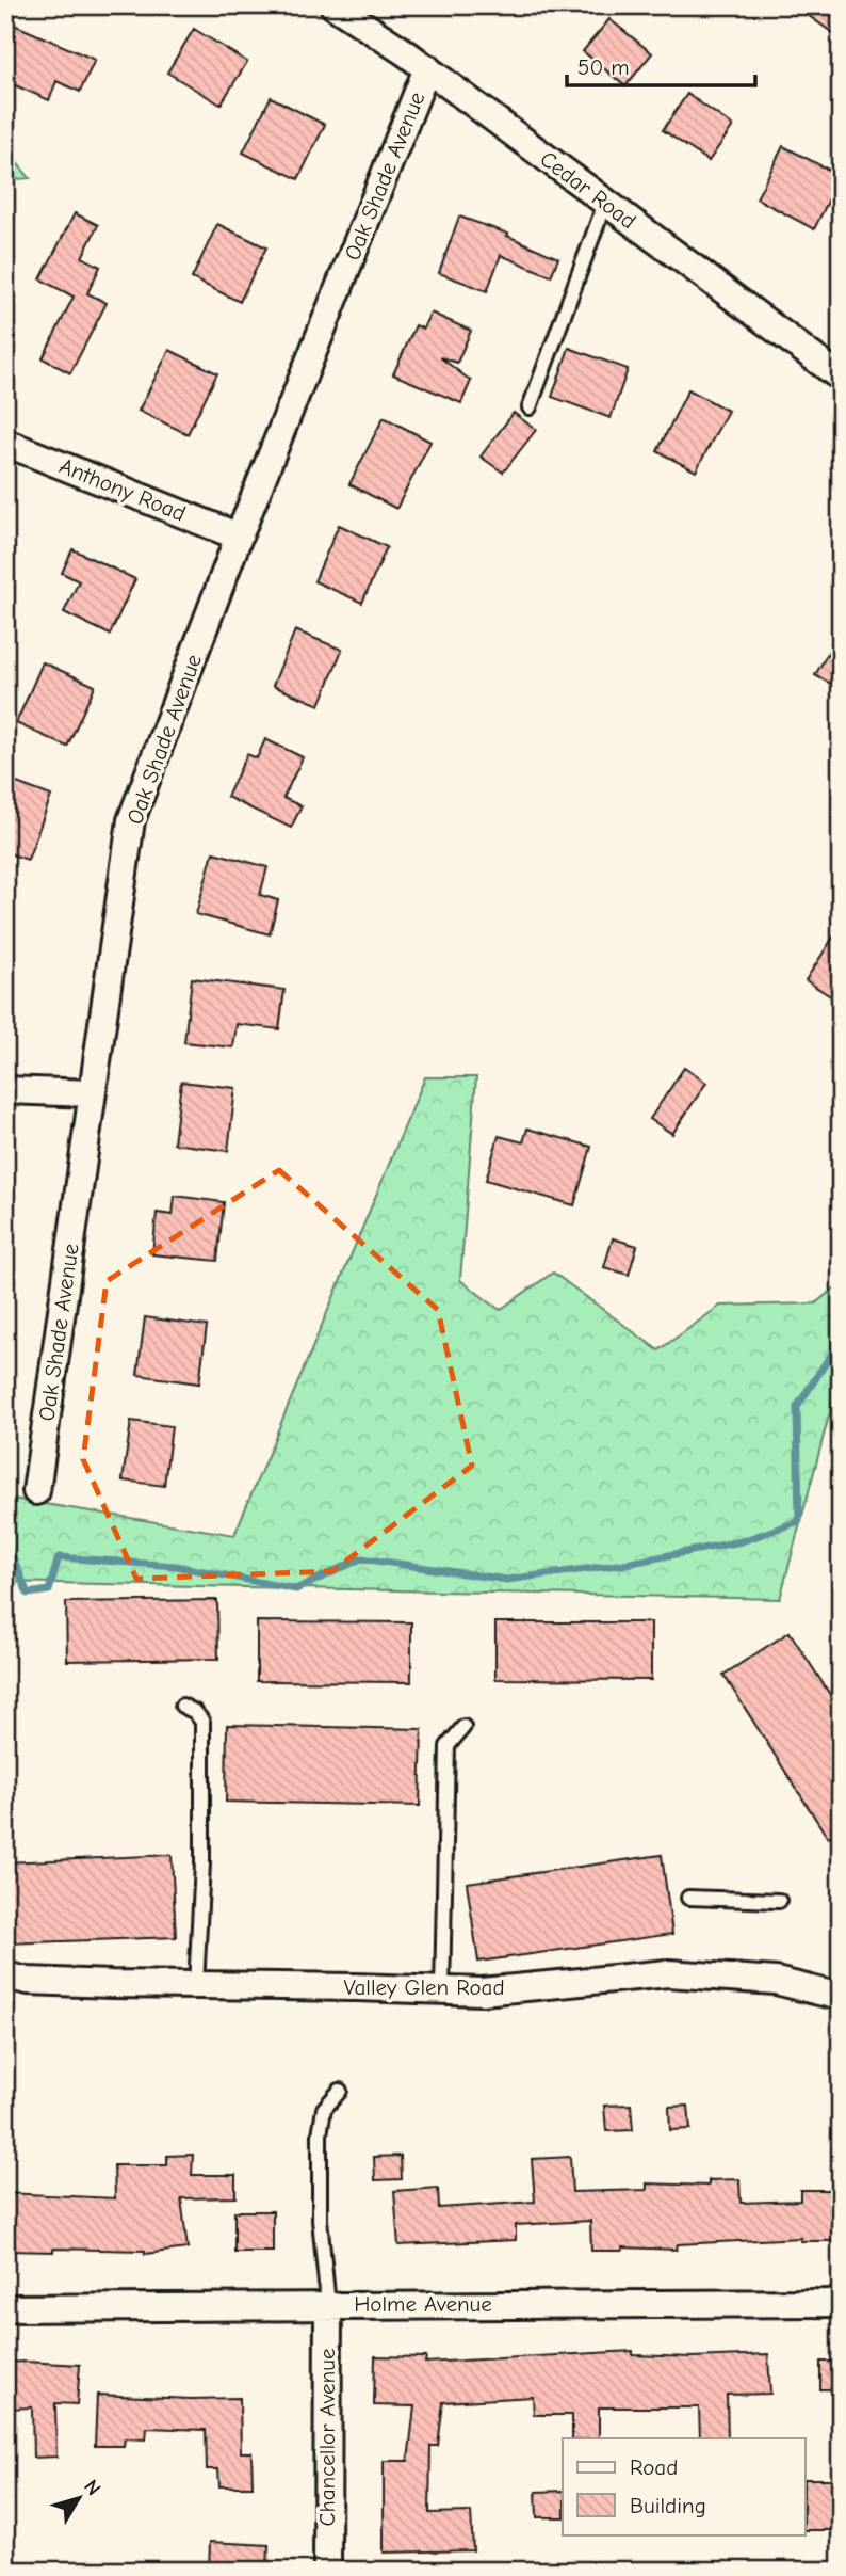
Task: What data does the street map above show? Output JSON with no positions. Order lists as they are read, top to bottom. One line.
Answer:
{"streets":{"street":["Oak Shade Avenue","Cedar Road","Anthony Road","Valley Glen Road","Holme Avenue","Chancellor Avenue"]},"crossings":[["Oak Shade Avenue","Cedar Road"],["Oak Shade Avenue","Anthony Road"],["Holme Avenue","Chancellor Avenue"]],"legend":["Road","Building"],"scale_bar":"50 m","north":"top right"}
